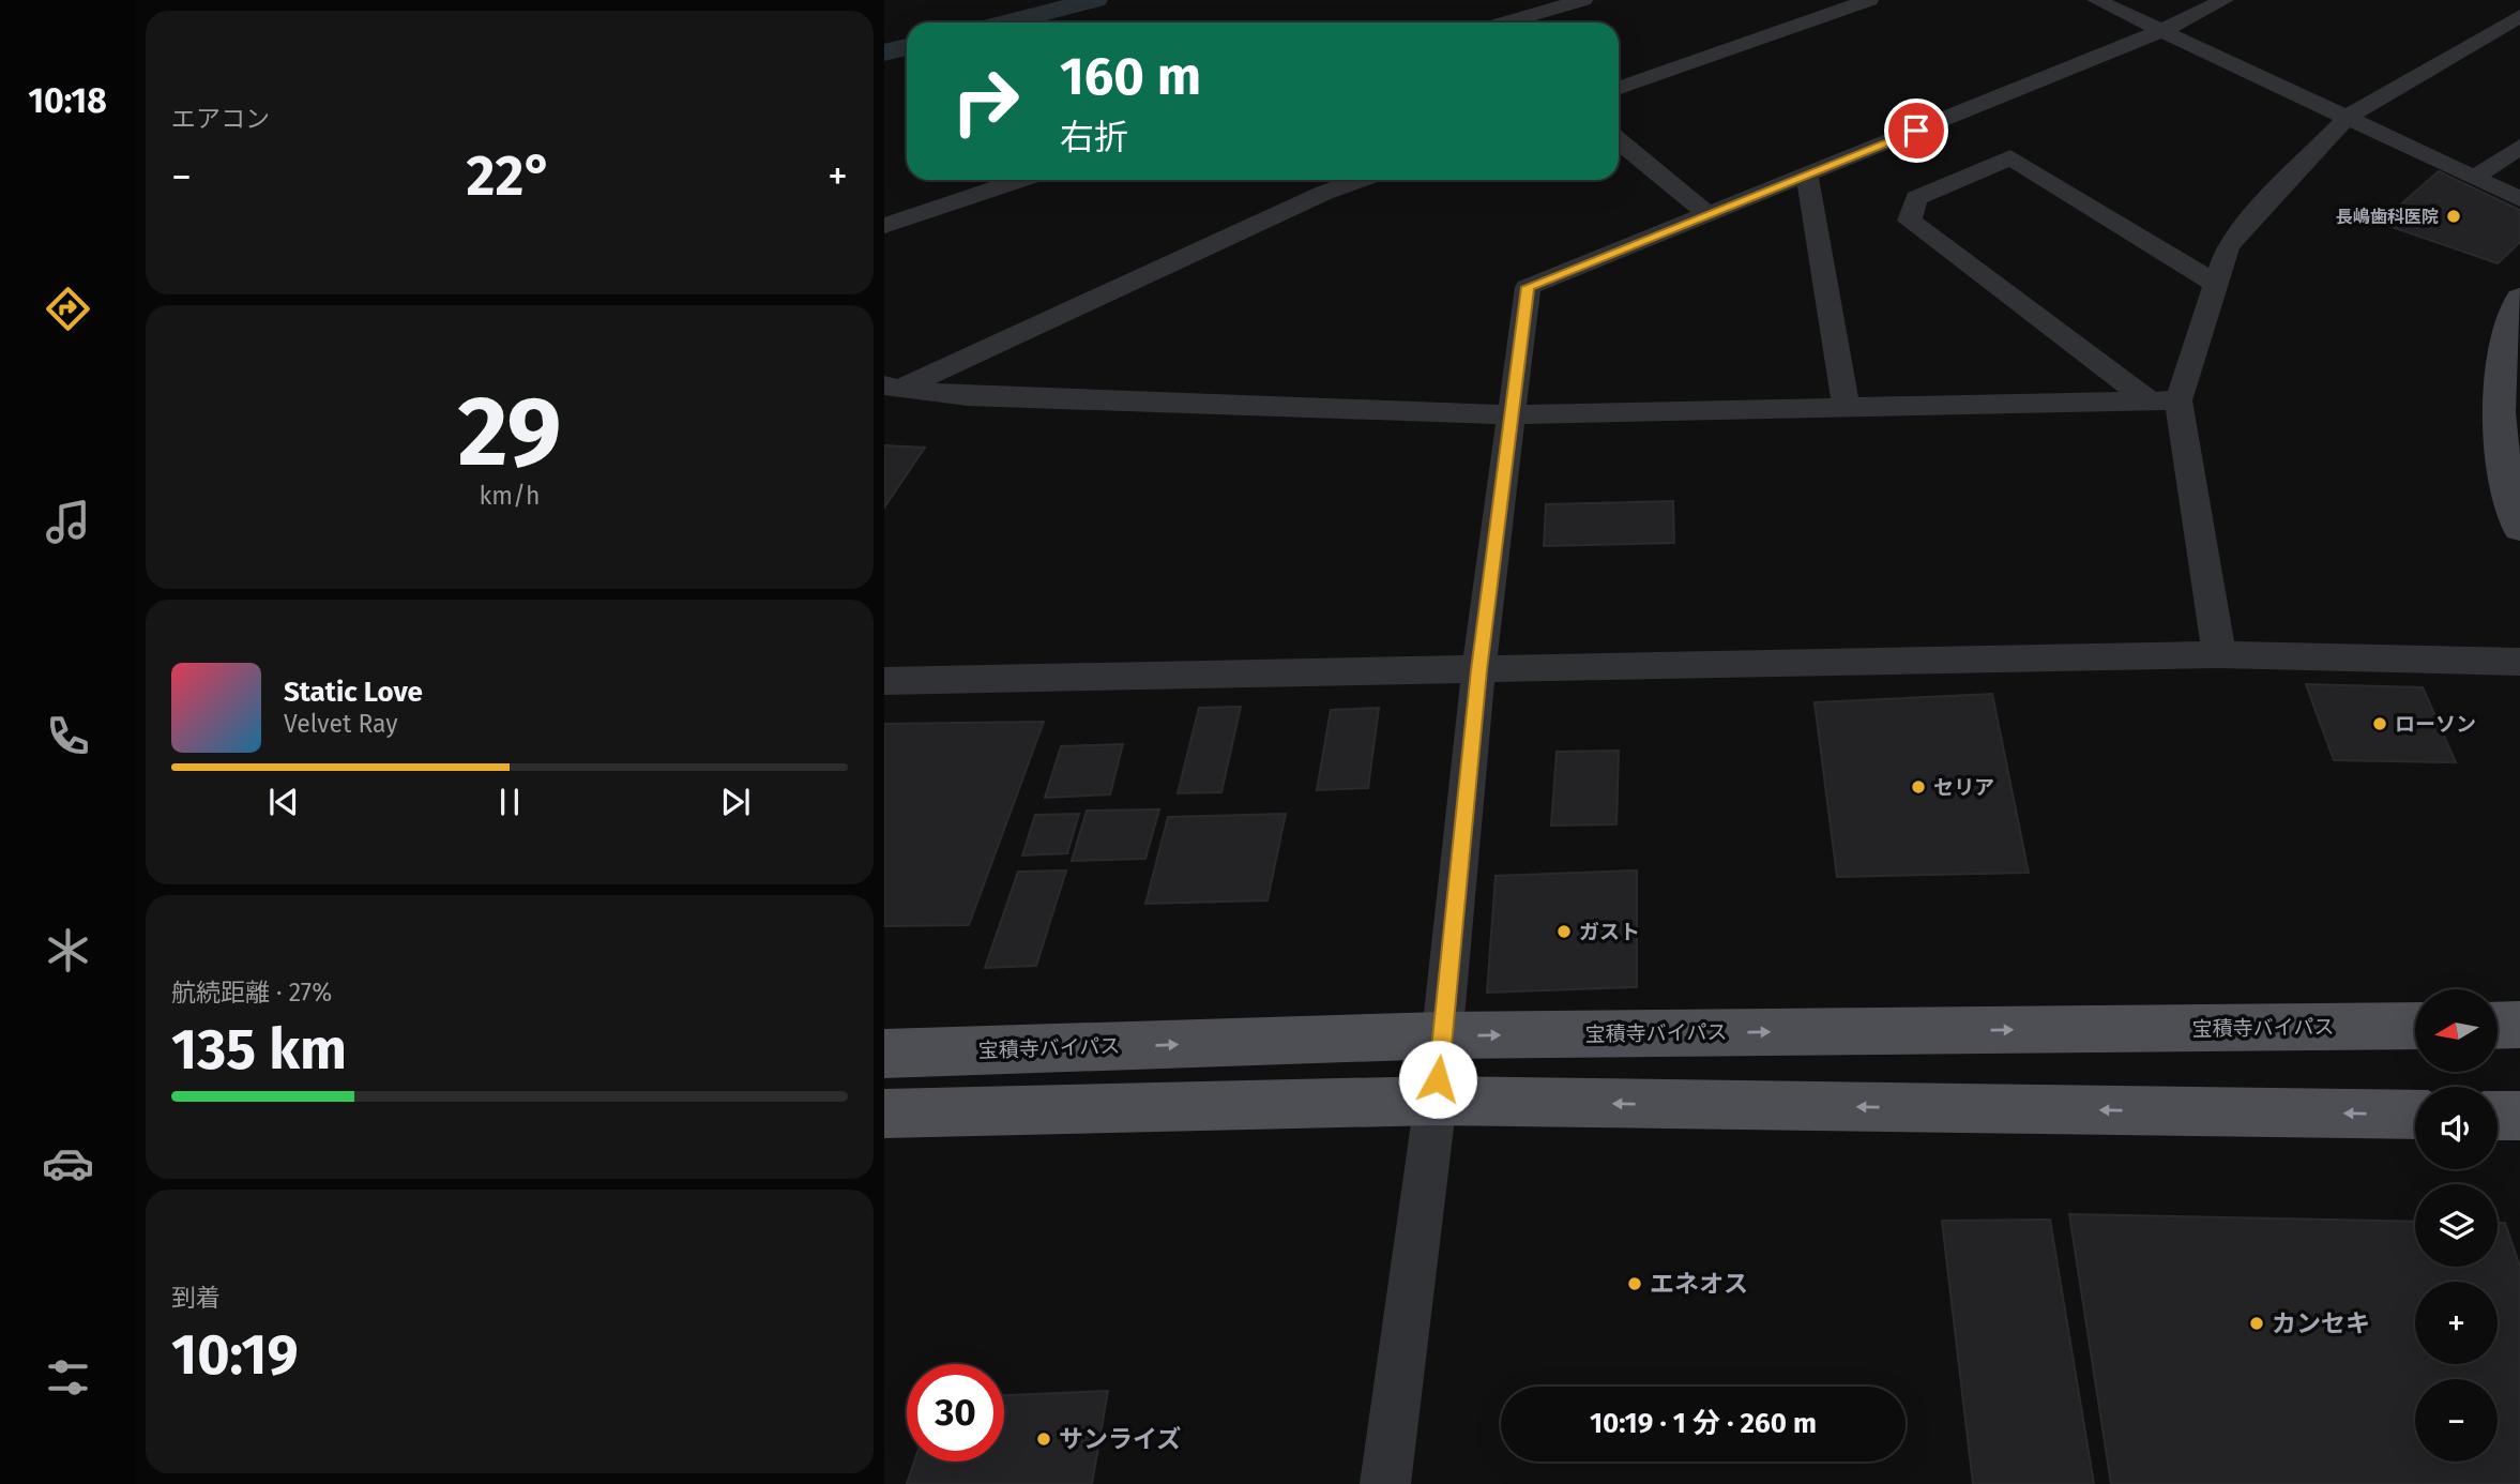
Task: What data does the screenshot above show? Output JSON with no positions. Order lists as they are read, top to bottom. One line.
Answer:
{"streets":{"main road":["宝積寺バイパス"]},"places":["長嶋歯科医院","ローソン","セリア","ガスト","エネオス","カンセキ","サンライズ"],"north":"left","page":{"tabs":"10:18","tile":["エアコン",["29","km/h"],["航続距離 · 27%","135 km"],["到着","10:19"]],"turn":["160 m","右折"],"heat":["−","22°","+"],"song":["Static Love","Velvet Ray"],"map_buttons":["+","−"],"limit":"30","trip":"10:19 · 1 分 · 260 m"}}
